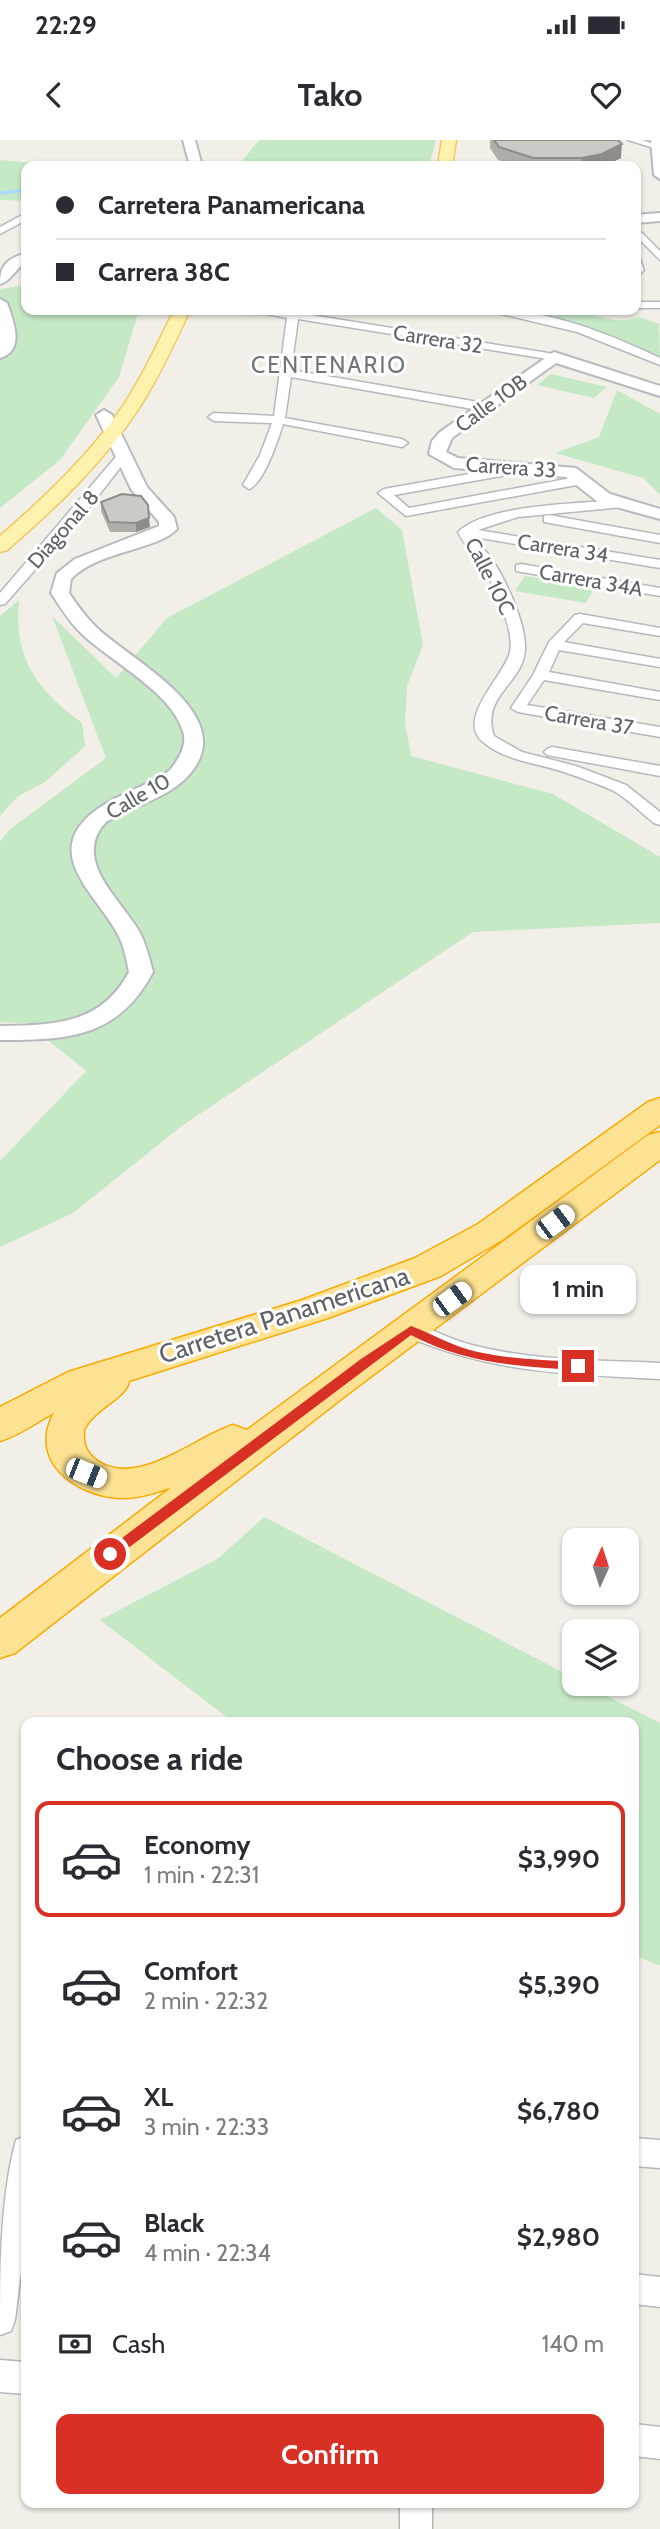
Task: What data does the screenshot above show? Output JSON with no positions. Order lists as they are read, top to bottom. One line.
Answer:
{"streets":{"highway":["Carretera Panamericana"],"street":["Carrera 32","Calle 10B","Carrera 33","Diagonal 8","Carrera 34","Calle 10C","Carrera 34A","Carrera 37","Calle 10"]},"crossings":[["Carrera 32","Calle 10B"],["Calle 10B","Carrera 33"],["Carrera 33","Calle 10C"],["Diagonal 8","Calle 10"],["Carrera 34","Calle 10C"]],"districts":["CENTENARIO"],"north":"top","page":{"status":"22:29","header":"Tako","banner":["Carretera Panamericana","Carrera 38C"],"bubble":"1 min","heading":"Choose a ride","list":[{"name":"Economy","note":"1 min · 22:31","value":"$3,990"},{"name":"Comfort","note":"2 min · 22:32","value":"$5,390"},{"name":"XL","note":"3 min · 22:33","value":"$6,780"},{"name":"Black","note":"4 min · 22:34","value":"$2,980"}],"pay":["Cash","140 m"],"buttons":"Confirm"}}
